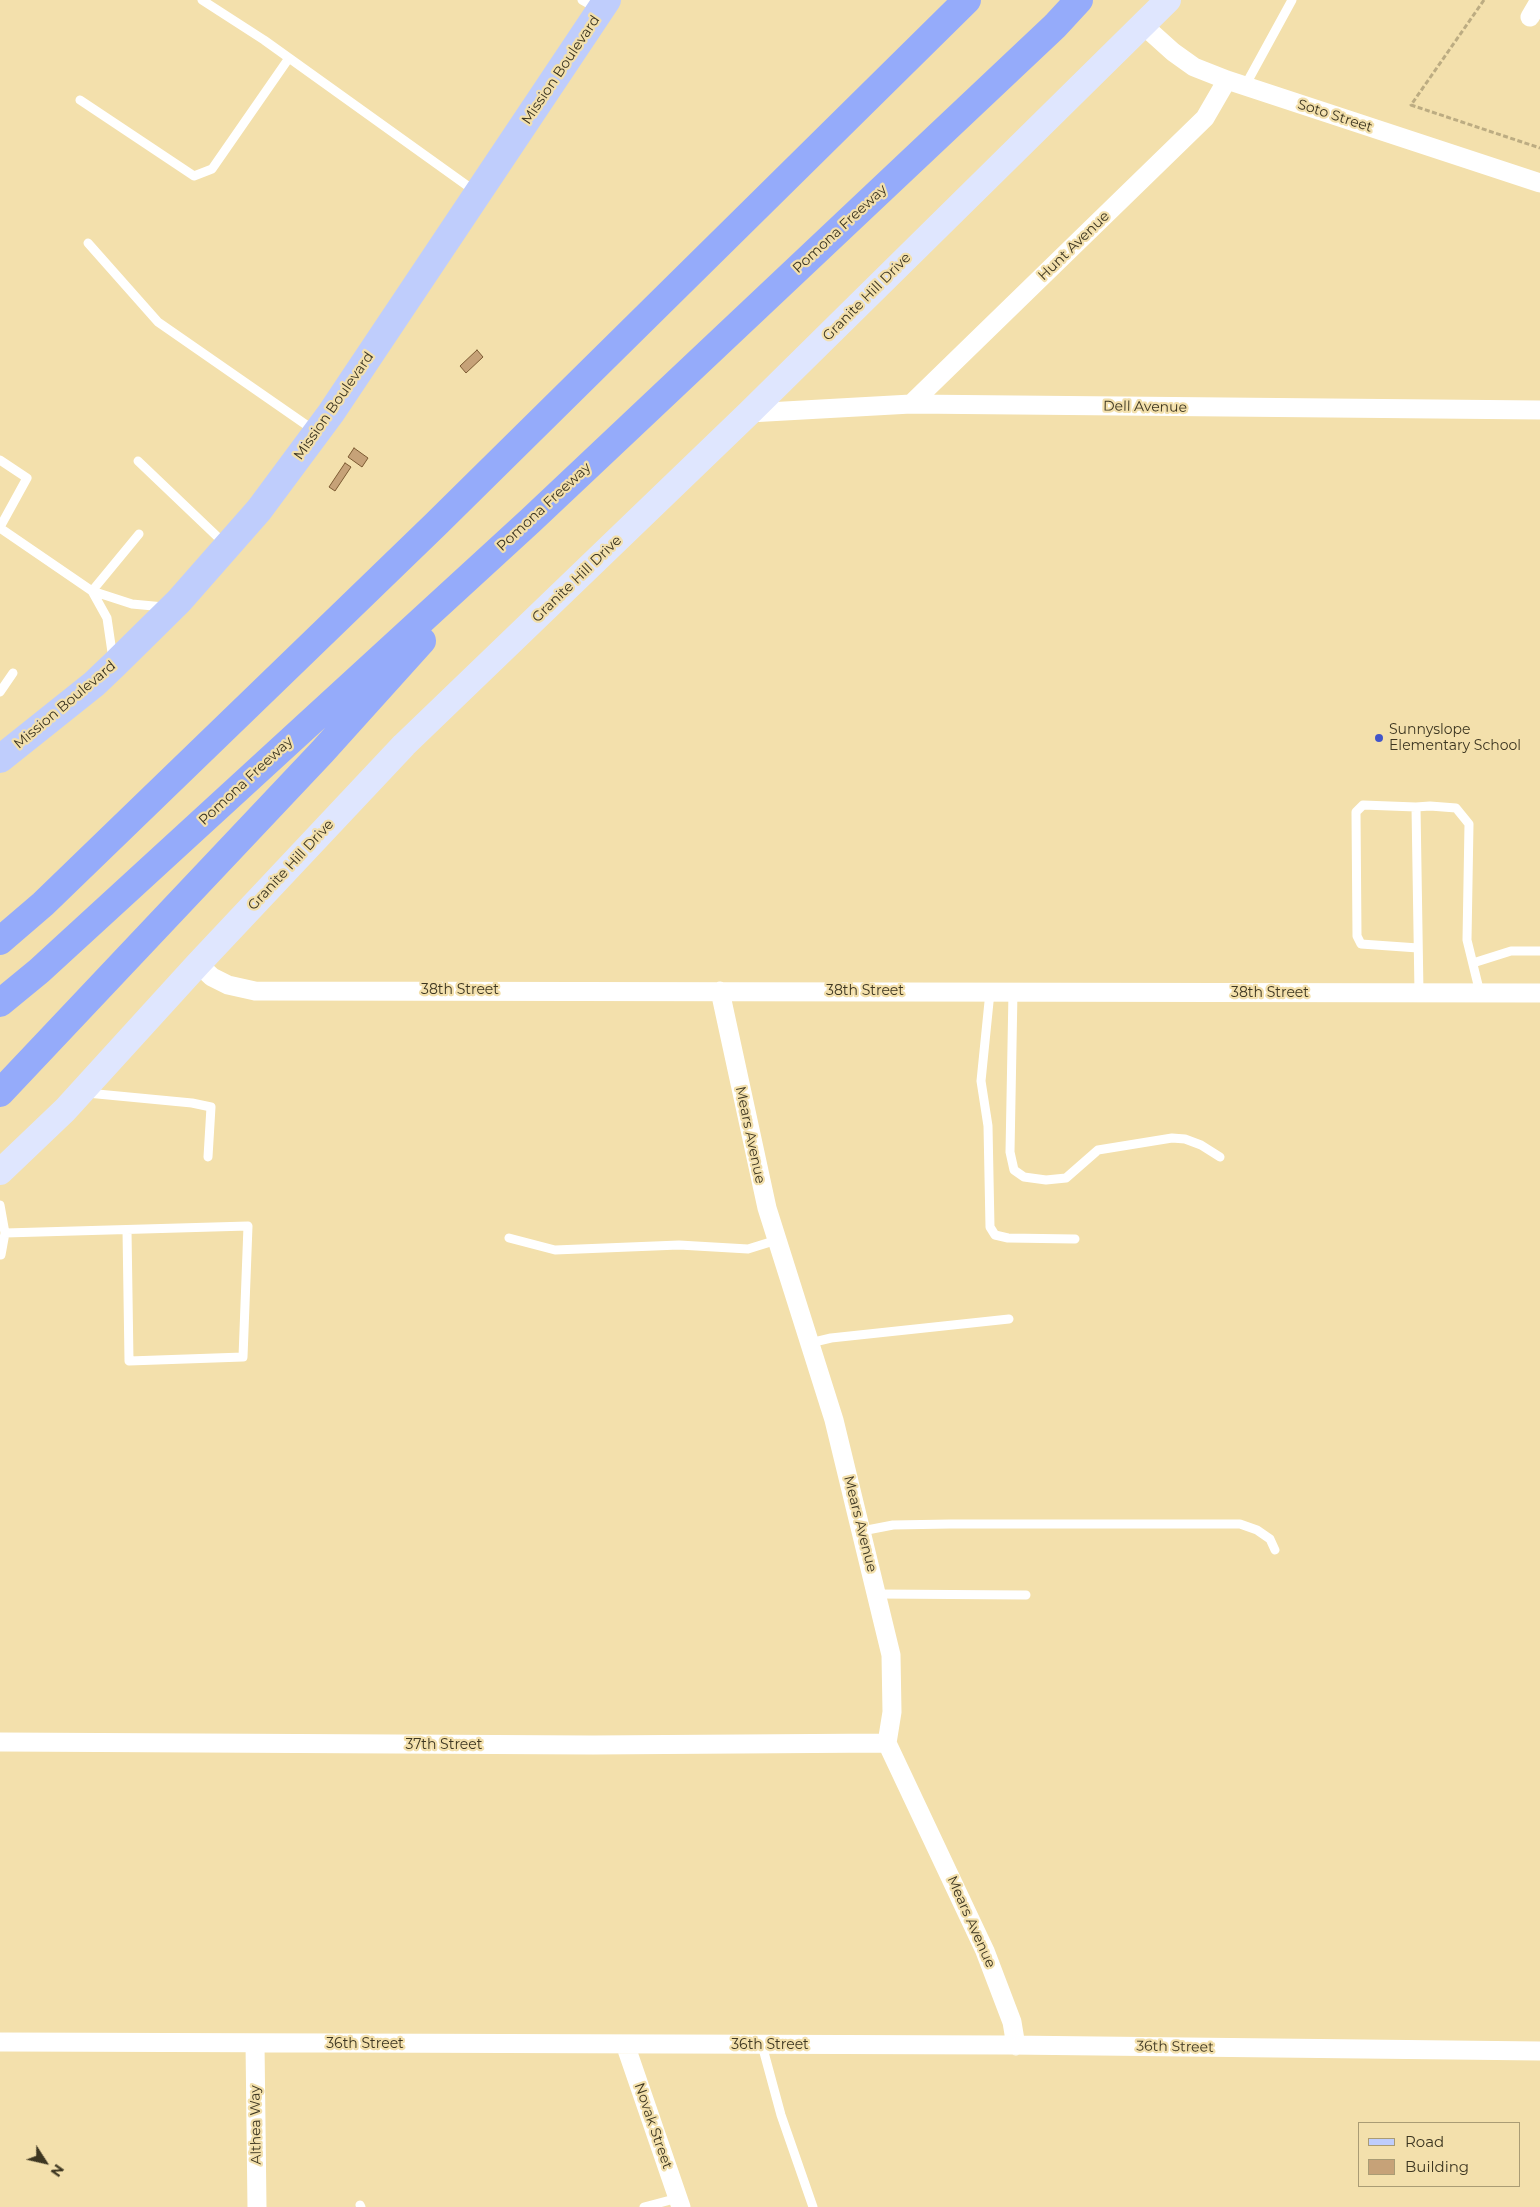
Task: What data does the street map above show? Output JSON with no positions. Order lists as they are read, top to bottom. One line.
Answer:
{"streets":{"highway":["Pomona Freeway"],"main road":["Mission Boulevard"],"street":["Soto Street","Hunt Avenue","Granite Hill Drive","Dell Avenue","38th Street","Mears Avenue","37th Street","36th Street","Althea Way","Novak Street"]},"crossings":[["Soto Street","Hunt Avenue"],["Soto Street","Granite Hill Drive"],["Hunt Avenue","Dell Avenue"],["Granite Hill Drive","Dell Avenue"],["Granite Hill Drive","38th Street"],["38th Street","Mears Avenue"],["Mears Avenue","37th Street"],["Mears Avenue","36th Street"],["36th Street","Althea Way"],["36th Street","Novak Street"]],"places":["Sunnyslope Elementary School"],"legend":["Road","Building"],"north":"bottom right"}
